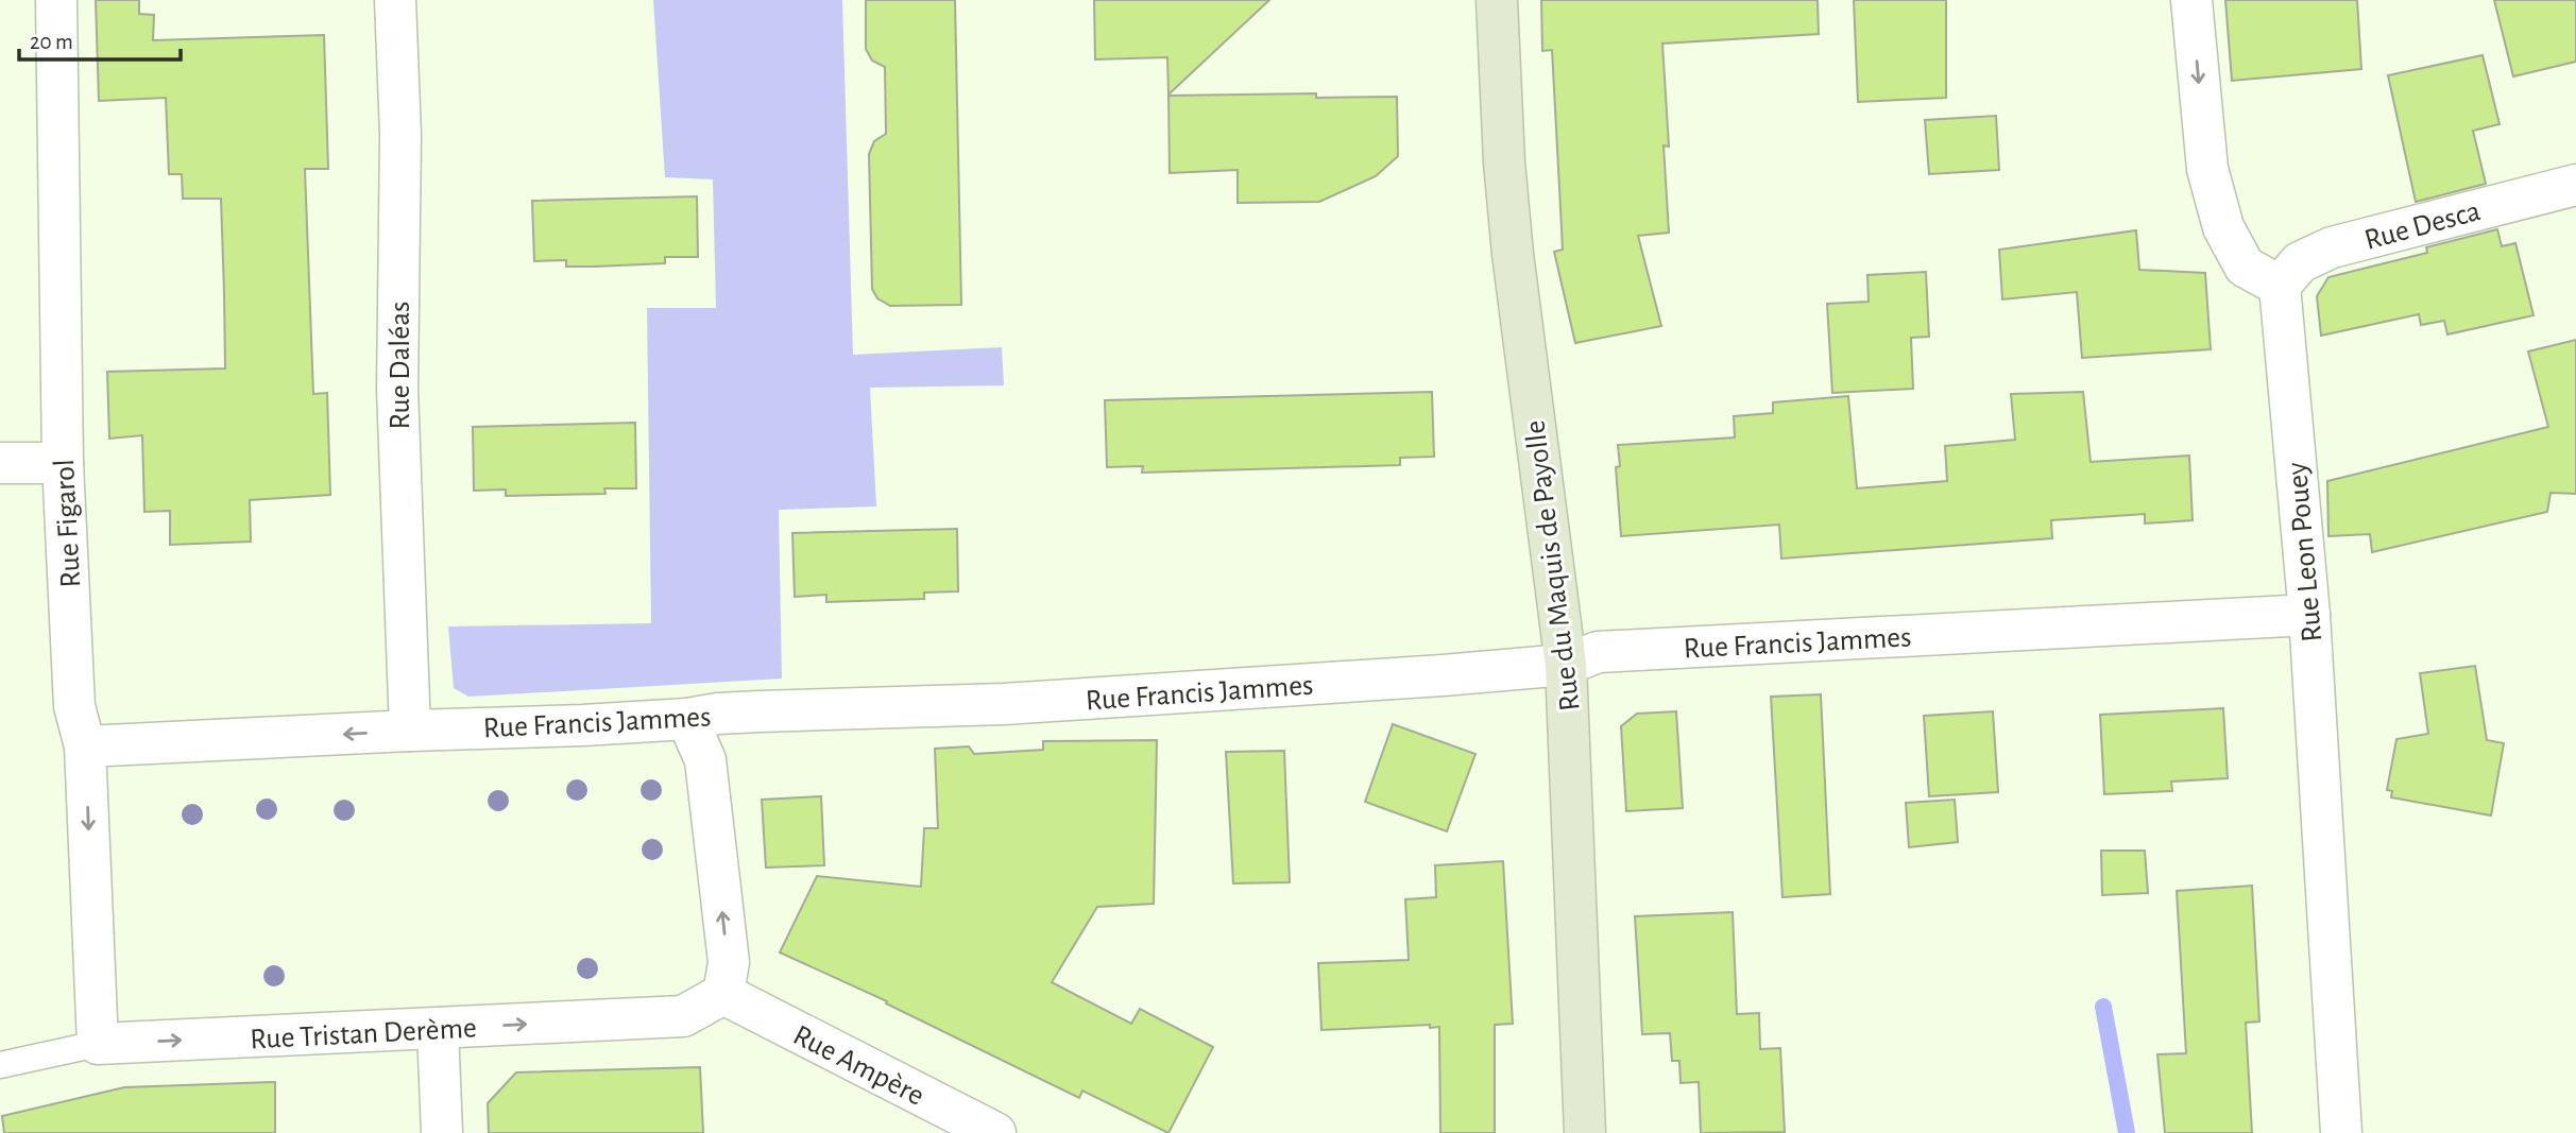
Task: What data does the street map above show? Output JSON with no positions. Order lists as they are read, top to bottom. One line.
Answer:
{"streets":{"street":["Rue Desca","Rue Daléas","Rue Figarol","Rue Leon Pouey","Rue du Maquis de Payolle","Rue Francis Jammes","Rue Tristan Derème","Rue Ampère"]},"crossings":[["Rue Desca","Rue Leon Pouey"],["Rue Daléas","Rue Francis Jammes"],["Rue Figarol","Rue Francis Jammes"],["Rue Figarol","Rue Tristan Derème"],["Rue Leon Pouey","Rue Francis Jammes"],["Rue du Maquis de Payolle","Rue Francis Jammes"],["Rue Tristan Derème","Rue Ampère"]],"one_way":["Rue Tristan Derème"],"scale_bar":"20 m"}
